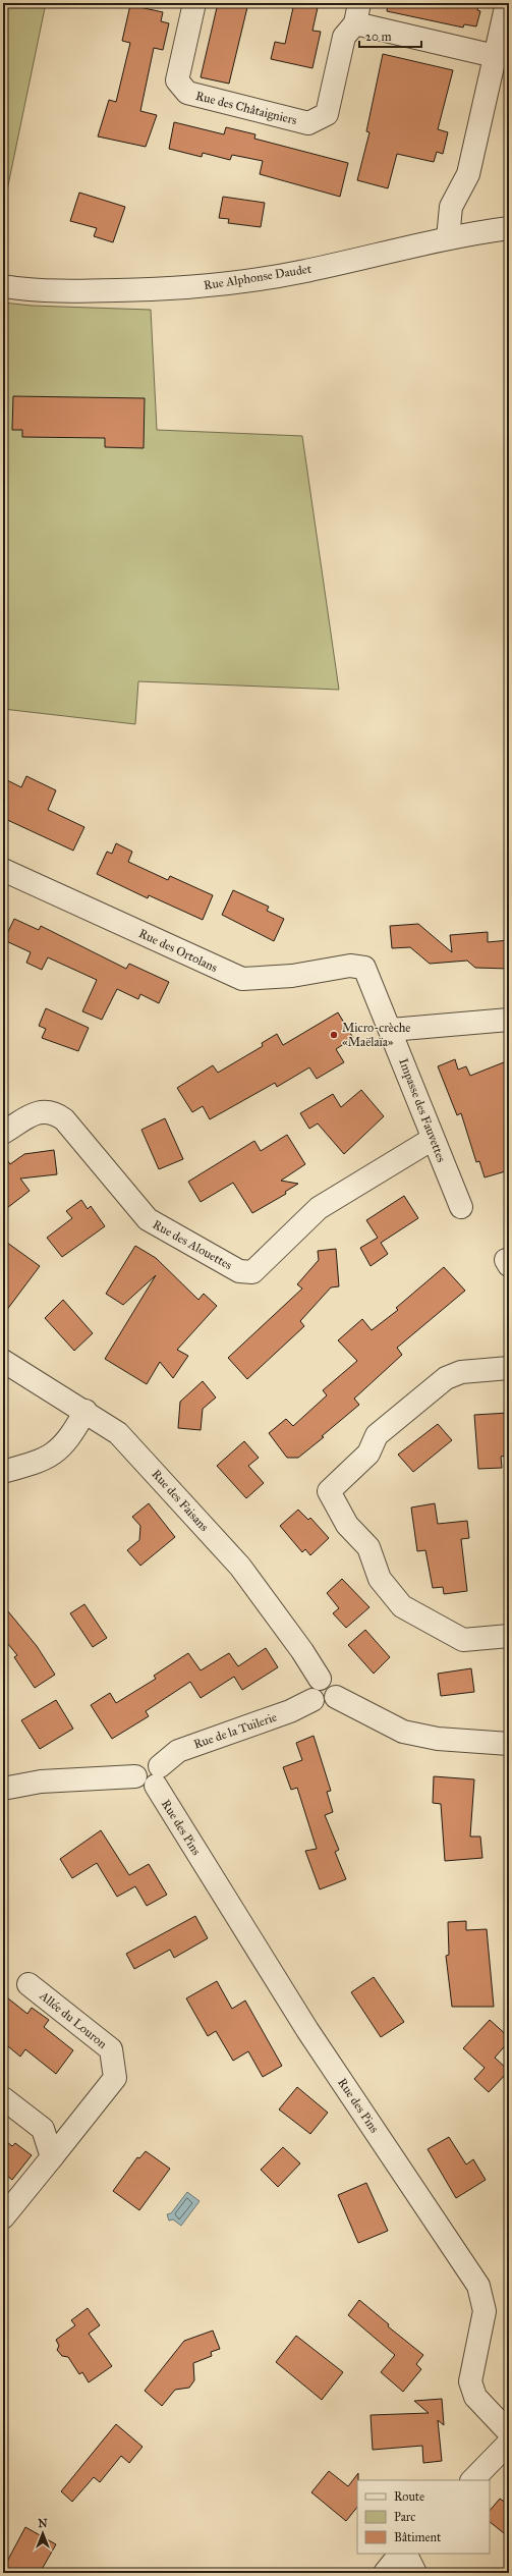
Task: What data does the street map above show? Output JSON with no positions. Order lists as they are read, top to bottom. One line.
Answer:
{"streets":{"street":["Rue des Châtaigniers","Rue Alphonse Daudet","Rue des Ortolans","Impasse des Fauvettes","Rue des Alouettes","Rue des Faisans","Rue de la Tuilerie","Rue des Pins","Allée du Louron"]},"crossings":[["Rue des Ortolans","Impasse des Fauvettes"],["Impasse des Fauvettes","Rue des Alouettes"],["Rue des Faisans","Rue de la Tuilerie"],["Rue de la Tuilerie","Rue des Pins"]],"places":["Micro-crèche «Maëlaïa»"],"legend":["Route","Parc","Bâtiment"],"scale_bar":"20 m","north":"top"}
